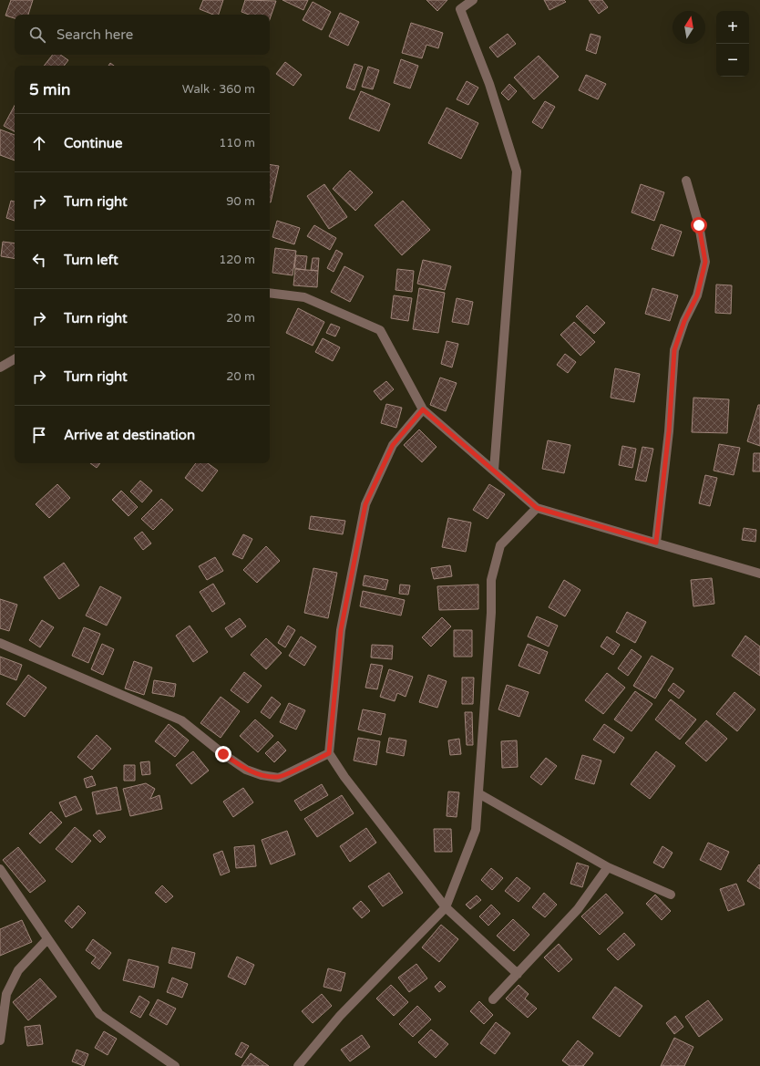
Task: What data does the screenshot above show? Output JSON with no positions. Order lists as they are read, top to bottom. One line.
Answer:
{"north":"top","page":{"map_buttons":["+","−"],"search":"Search here","heading":["5 min","Walk · 360 m"],"list":[["Continue","110 m"],["Turn right","90 m"],["Turn left","120 m"],["Turn right","20 m"],["Turn right","20 m"],"Arrive at destination"]}}
